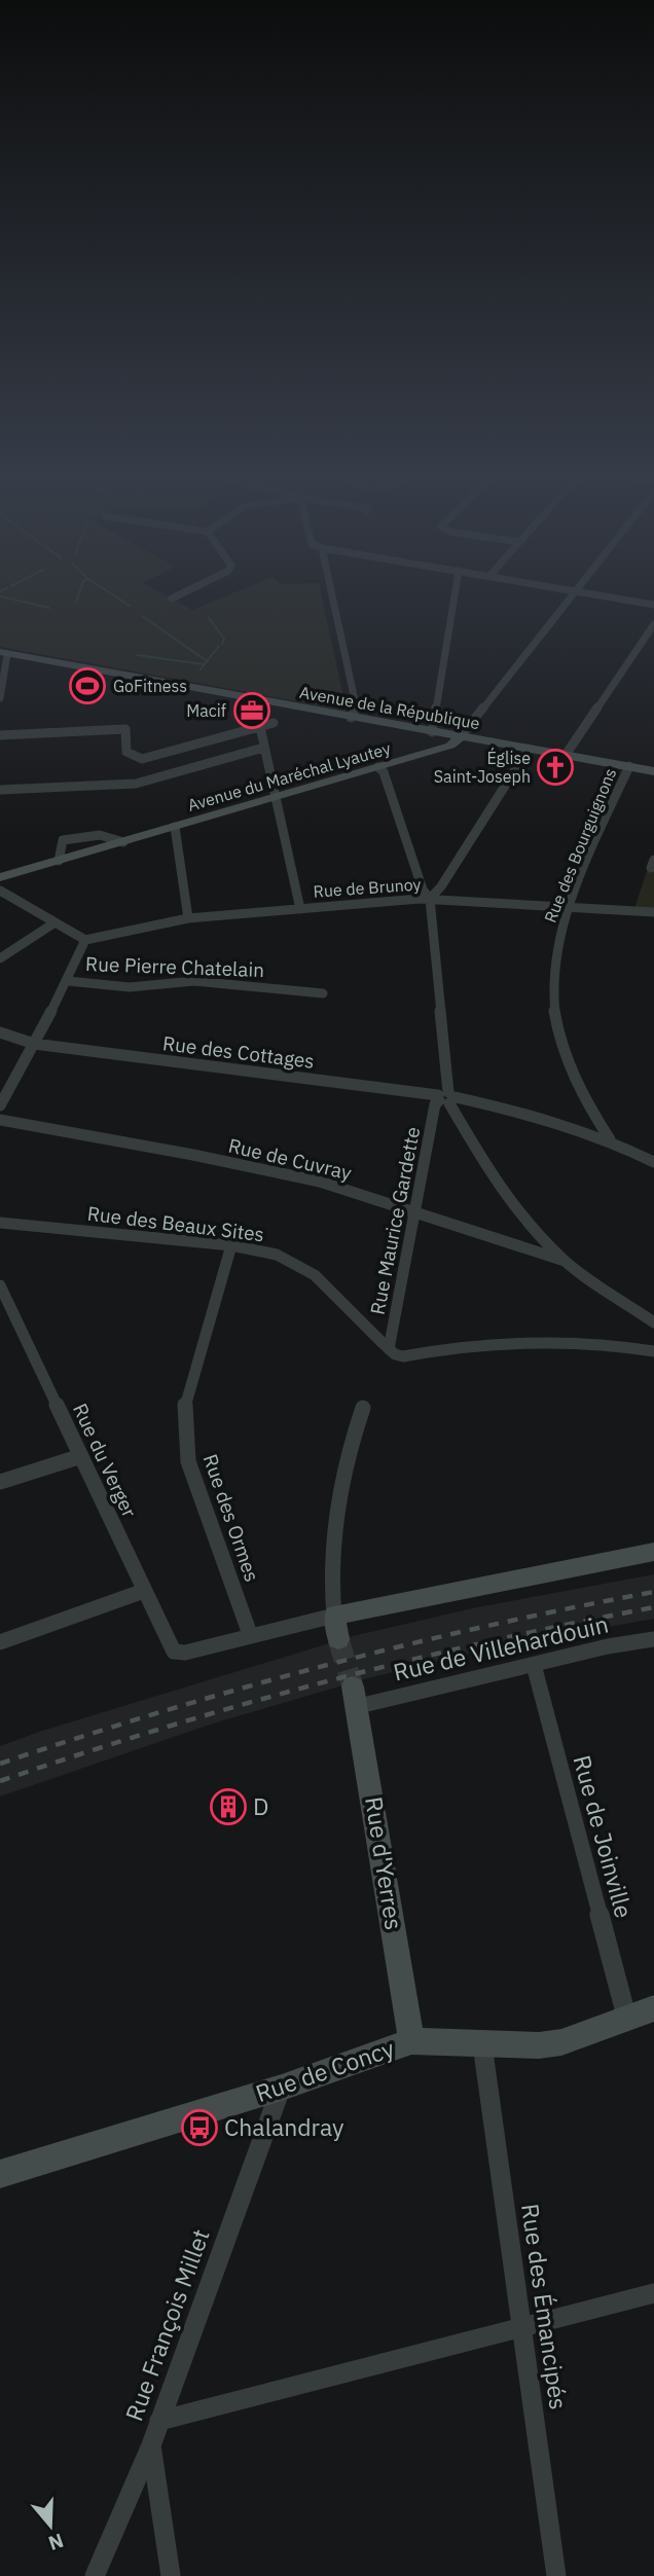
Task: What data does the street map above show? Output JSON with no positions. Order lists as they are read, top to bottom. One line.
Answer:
{"streets":{"street":["Avenue de la République","Avenue du Maréchal Lyautey","Rue des Bourguignons","Rue de Brunoy","Rue Pierre Chatelain","Rue des Cottages","Rue de Cuvray","Rue Maurice Gardette","Rue des Beaux Sites","Rue du Verger","Rue des Ormes","Rue de Villehardouin","Rue de Joinville","Rue d'Yerres","Rue de Concy","Rue des Émancipés","Rue François Millet"]},"crossings":[["Avenue de la République","Avenue du Maréchal Lyautey"],["Avenue de la République","Rue des Bourguignons"],["Rue des Bourguignons","Rue de Brunoy"],["Rue des Bourguignons","Rue des Cottages"],["Rue des Cottages","Rue Maurice Gardette"],["Rue de Cuvray","Rue Maurice Gardette"],["Rue Maurice Gardette","Rue des Beaux Sites"],["Rue des Beaux Sites","Rue des Ormes"],["Rue du Verger","Rue des Ormes"],["Rue de Villehardouin","Rue de Joinville"],["Rue de Villehardouin","Rue d'Yerres"],["Rue de Joinville","Rue de Concy"],["Rue d'Yerres","Rue de Concy"],["Rue de Concy","Rue des Émancipés"],["Rue de Concy","Rue François Millet"]],"places":{"sports":["GoFitness"],"office":["Macif"],"church":["Église Saint-Joseph"],"building":["D"],"bus stop":["Chalandray"]},"north":"bottom"}
